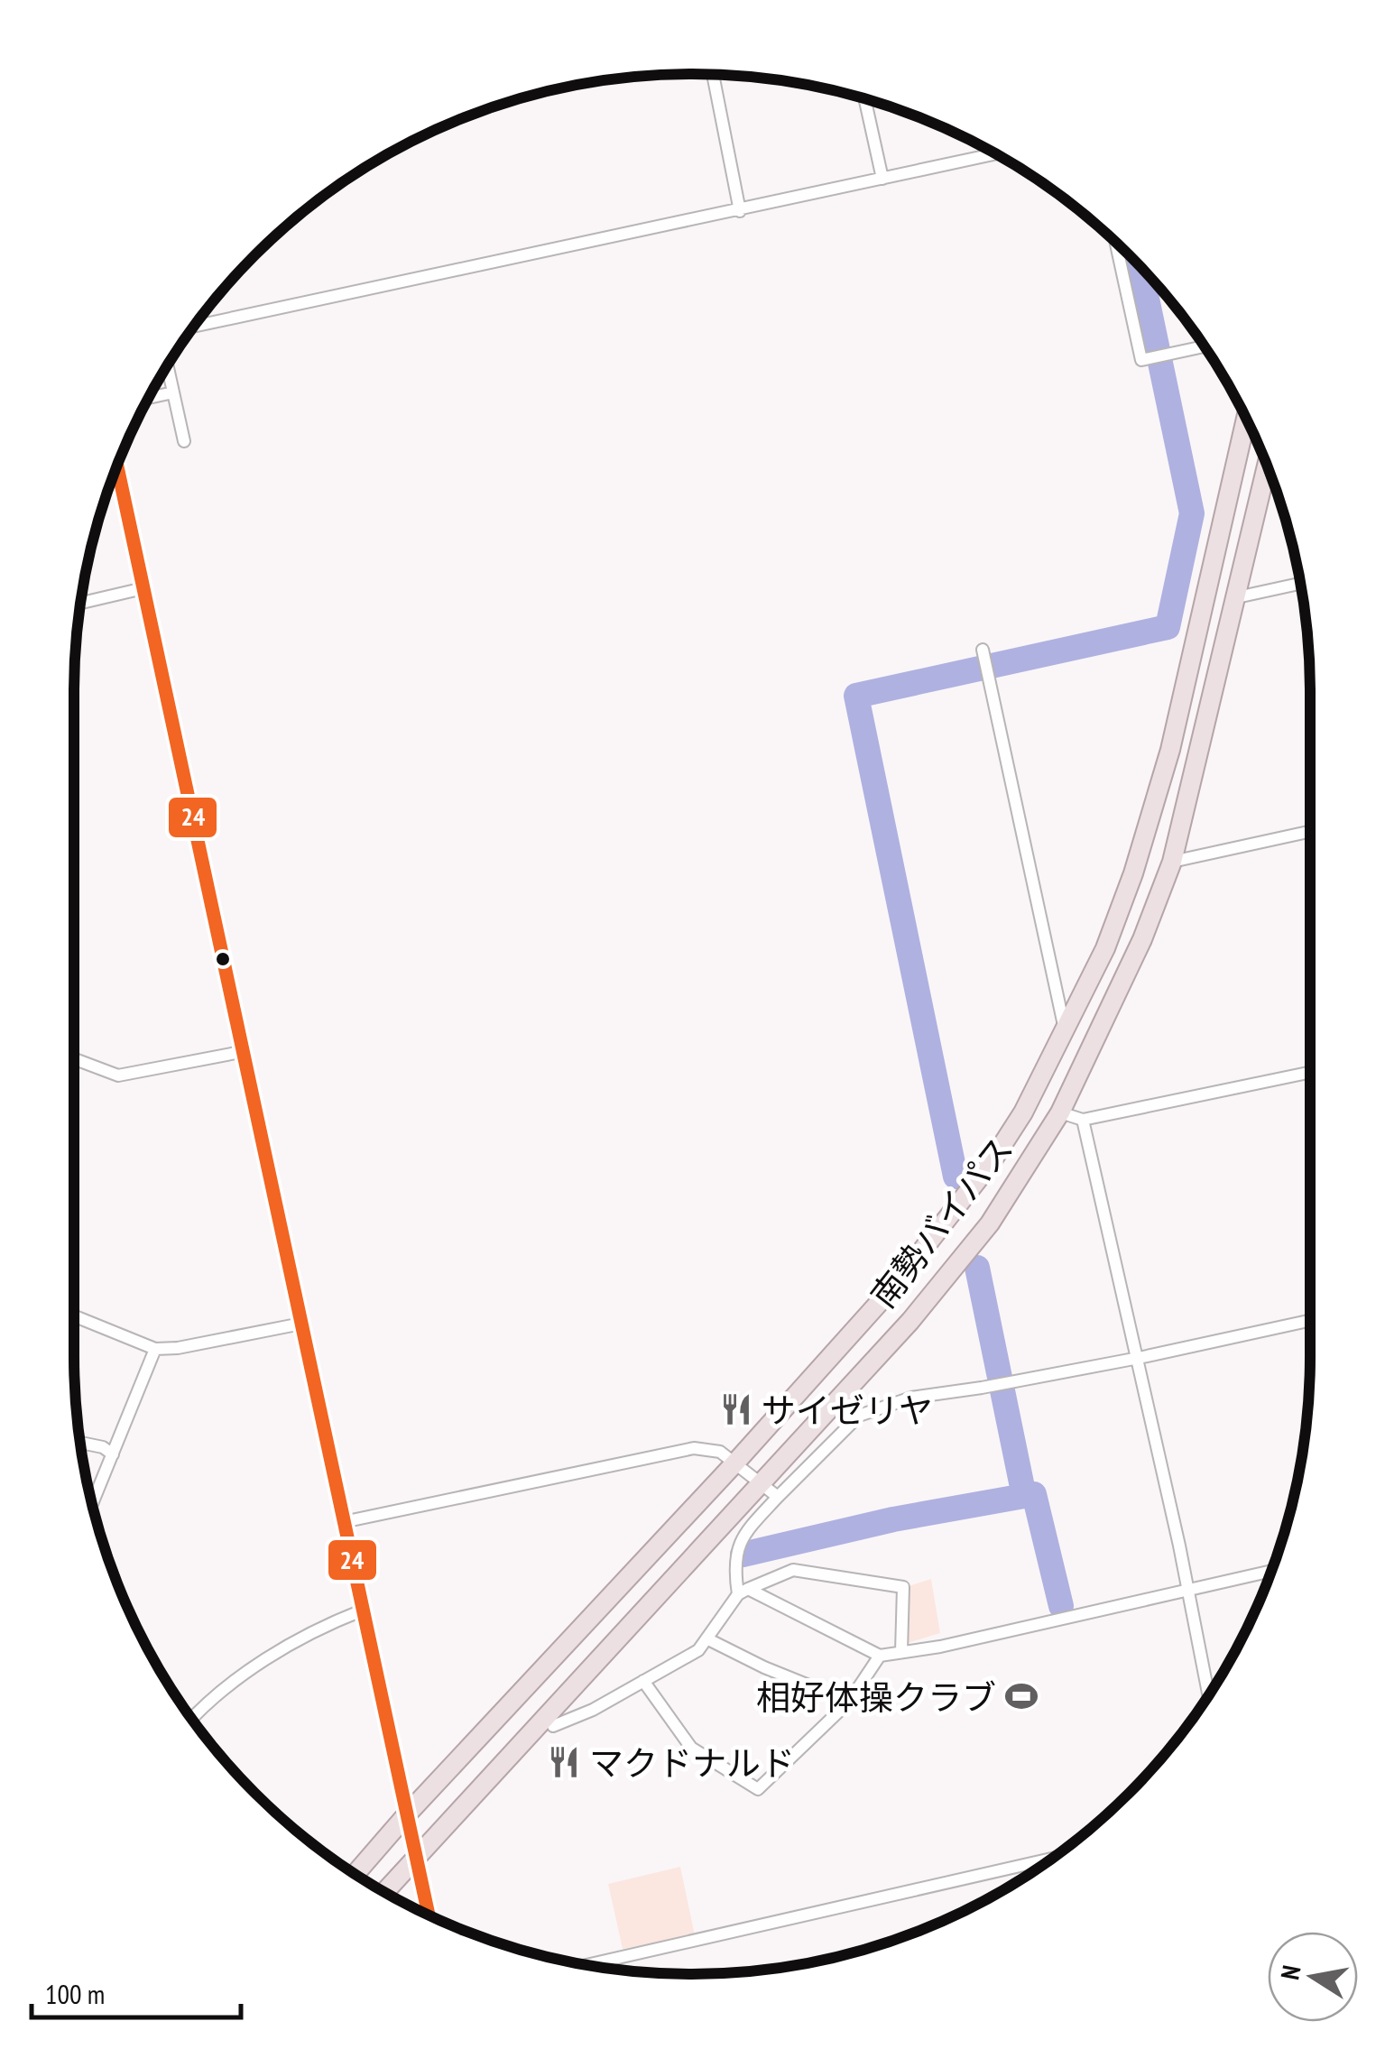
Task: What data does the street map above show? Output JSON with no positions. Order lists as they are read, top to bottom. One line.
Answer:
{"streets":{"highway":["南勢バイパス"]},"places":{"restaurant":["サイゼリヤ","マクドナルド"],"sports":["相好体操クラブ"]},"lines":["transit line 24"],"scale_bar":"100 m","north":"left"}
